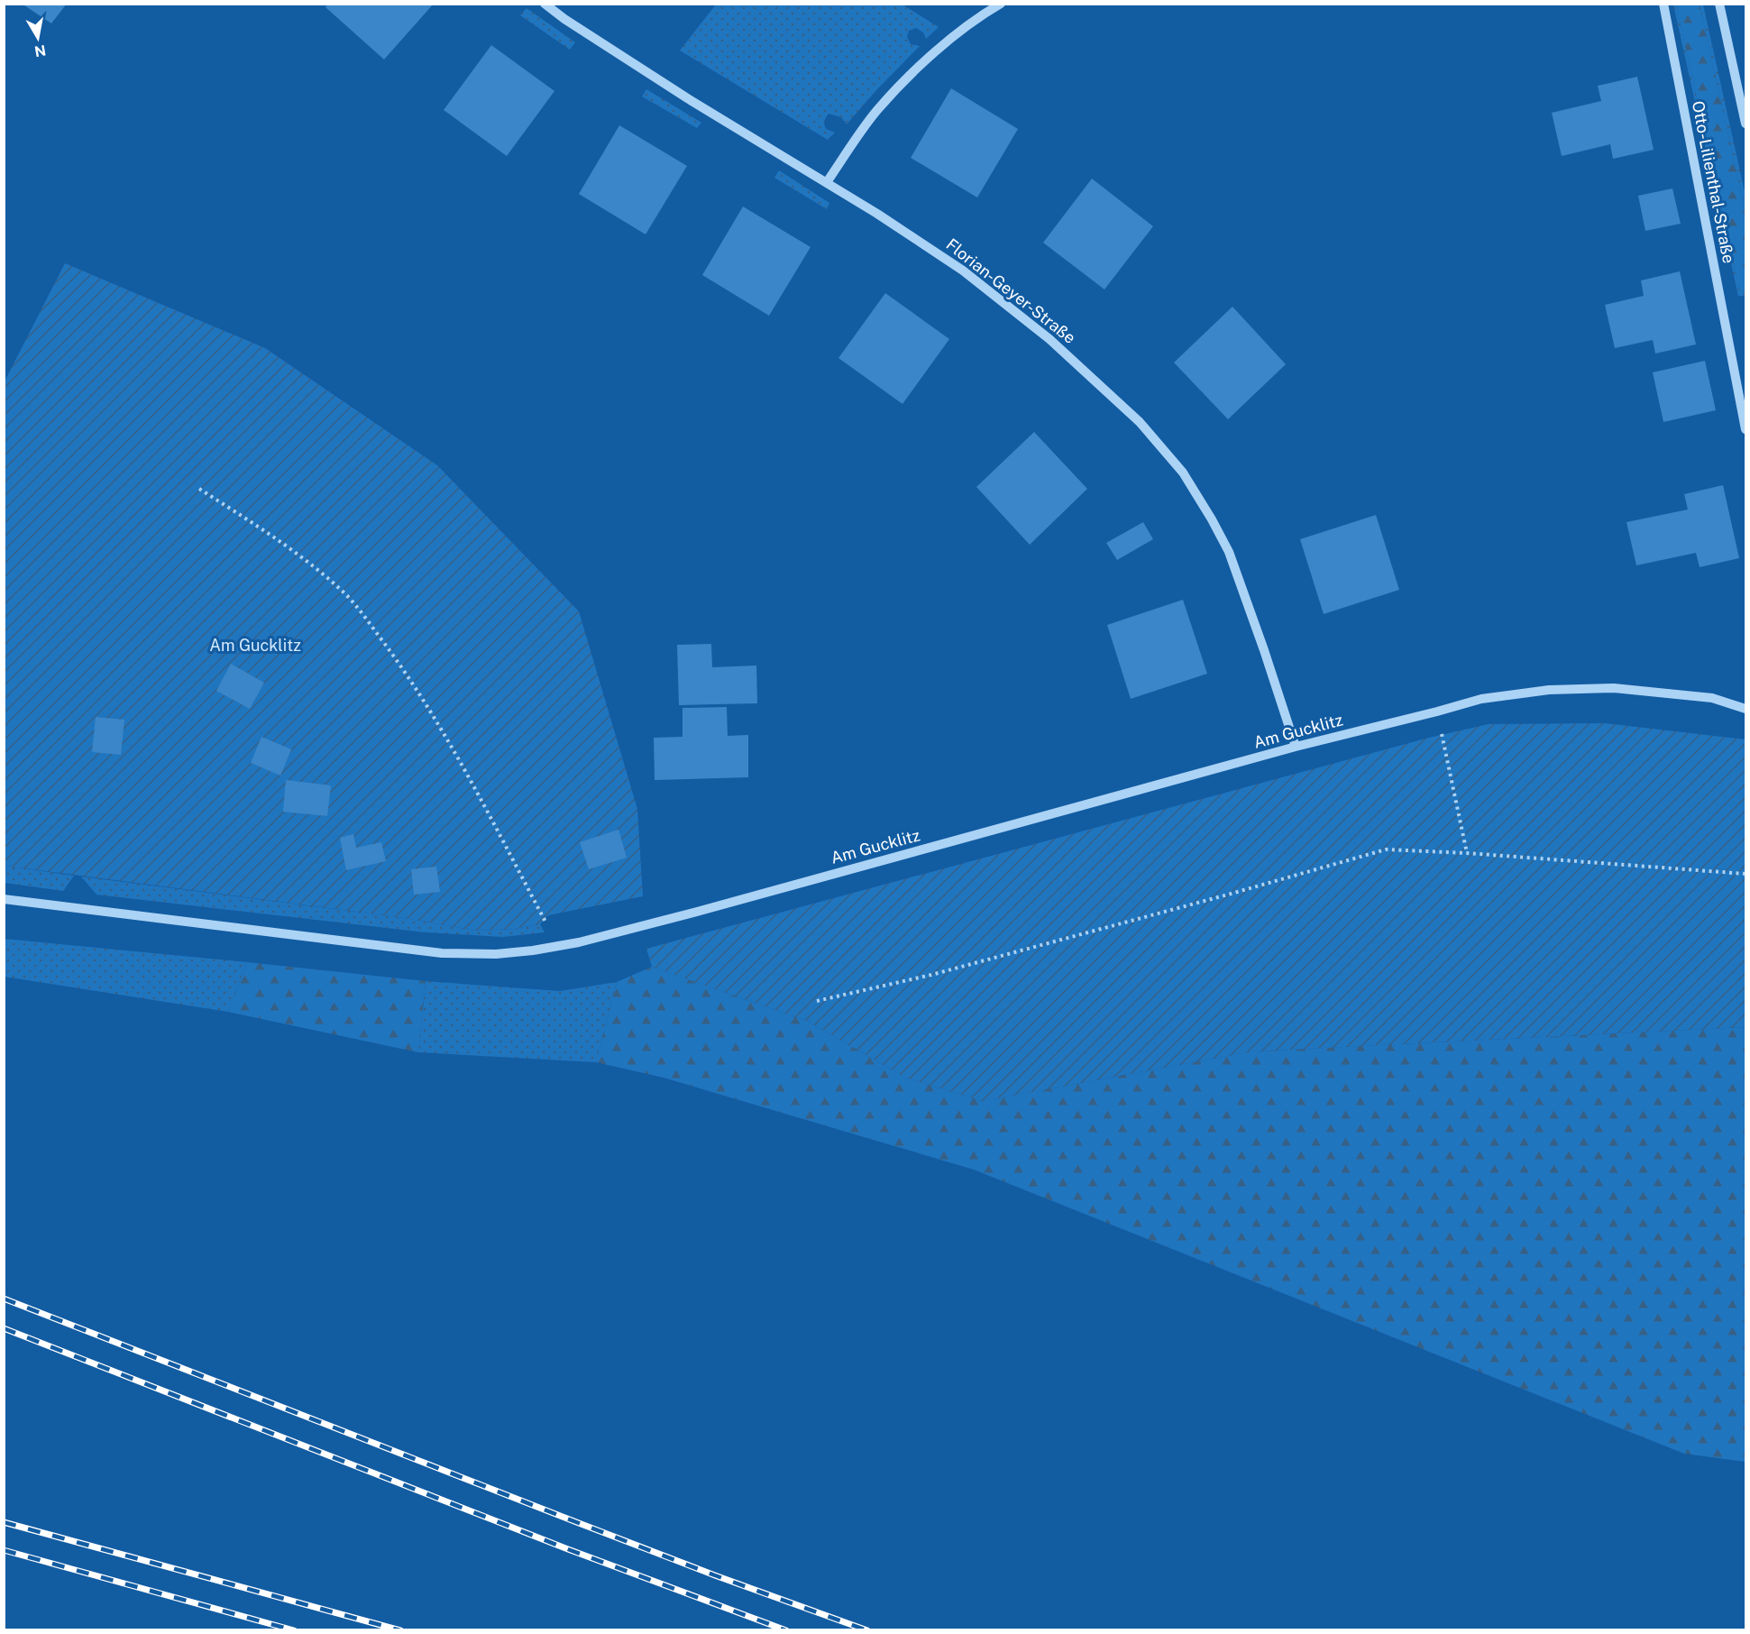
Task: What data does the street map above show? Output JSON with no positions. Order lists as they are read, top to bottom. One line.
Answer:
{"streets":{"street":["Otto-Lilienthal-Straße","Florian-Geyer-Straße","Am Gucklitz"]},"crossings":[["Florian-Geyer-Straße","Am Gucklitz"]],"parks":["Am Gucklitz"],"north":"bottom"}
